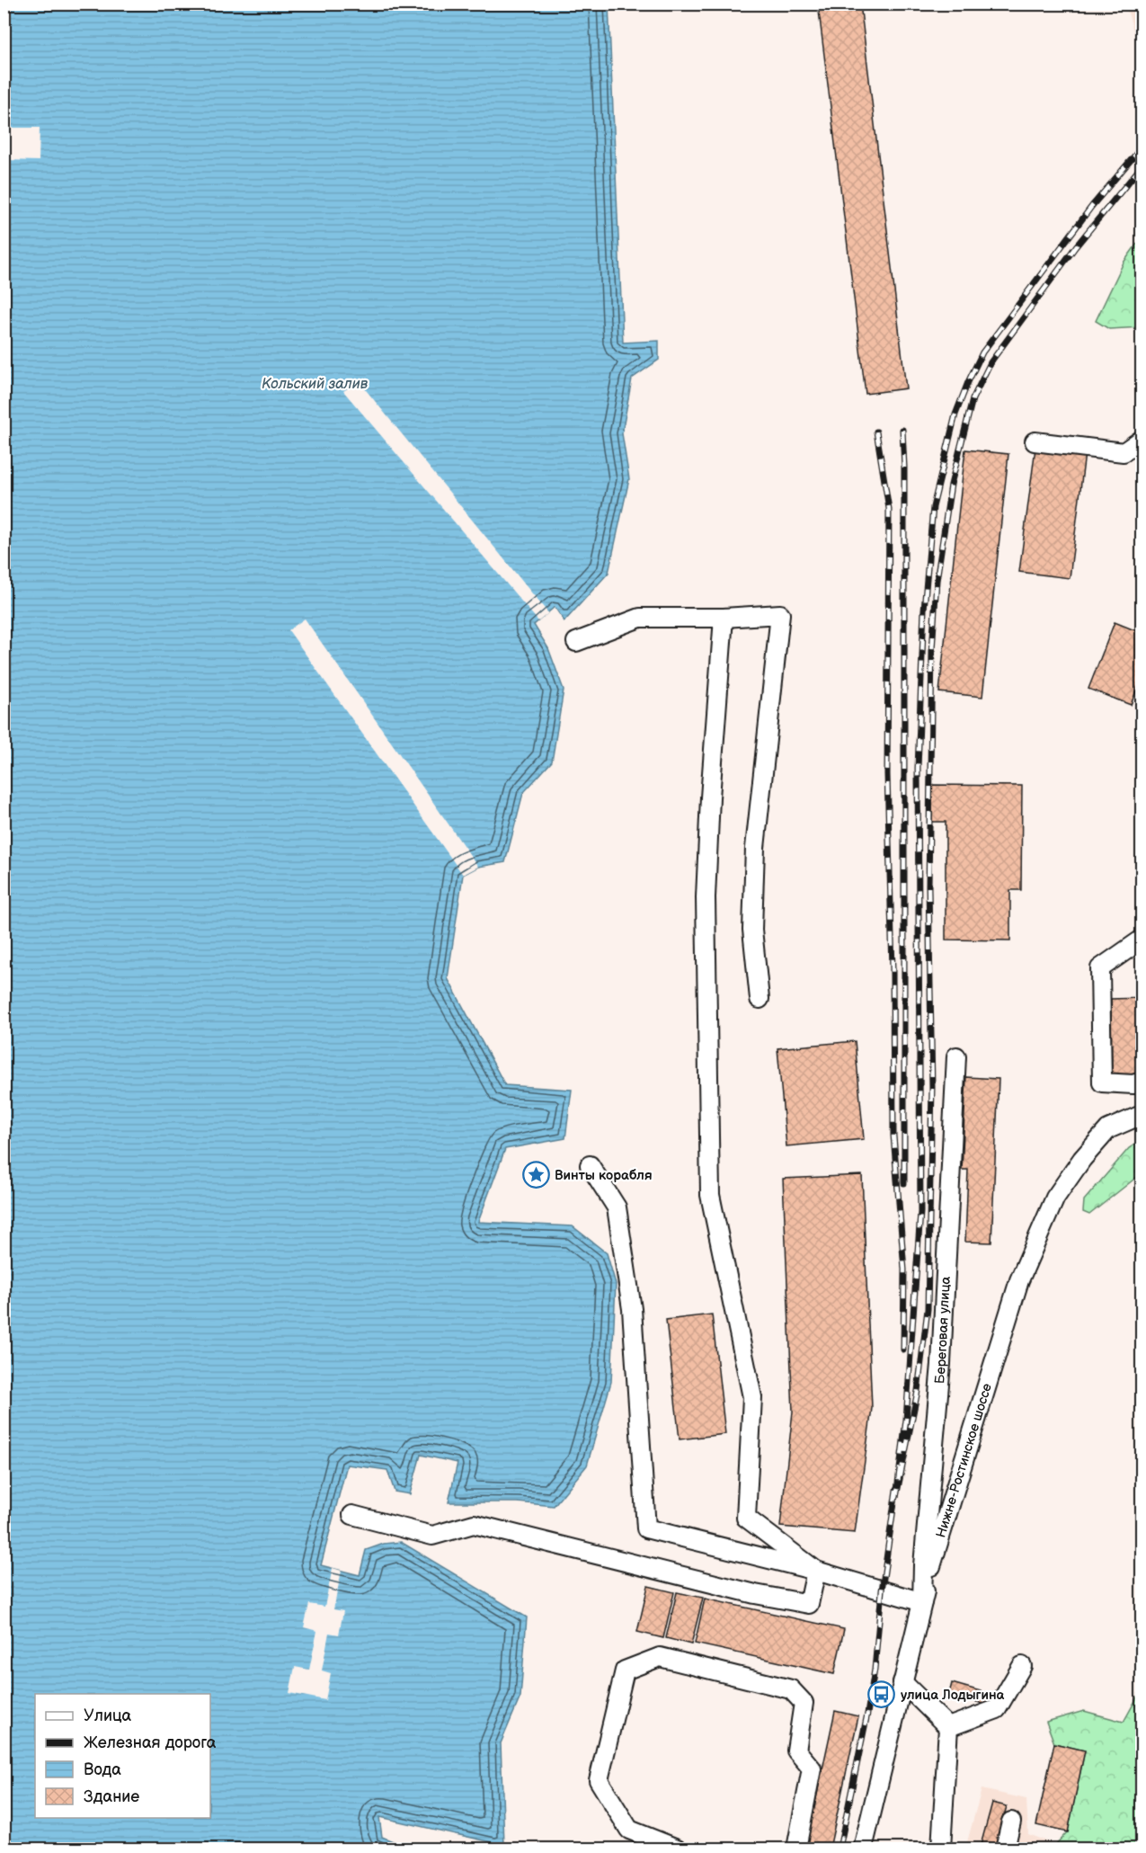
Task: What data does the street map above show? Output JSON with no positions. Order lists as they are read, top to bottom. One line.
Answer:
{"streets":{"street":["Береговая улица","Нижне-Ростинское шоссе"]},"crossings":[["Береговая улица","Нижне-Ростинское шоссе"]],"water":["Кольский залив"],"places":{"place":["Винты корабля"],"bus stop":["улица Лодыгина"]},"legend":["Улица","Железная дорога","Вода","Здание"]}
